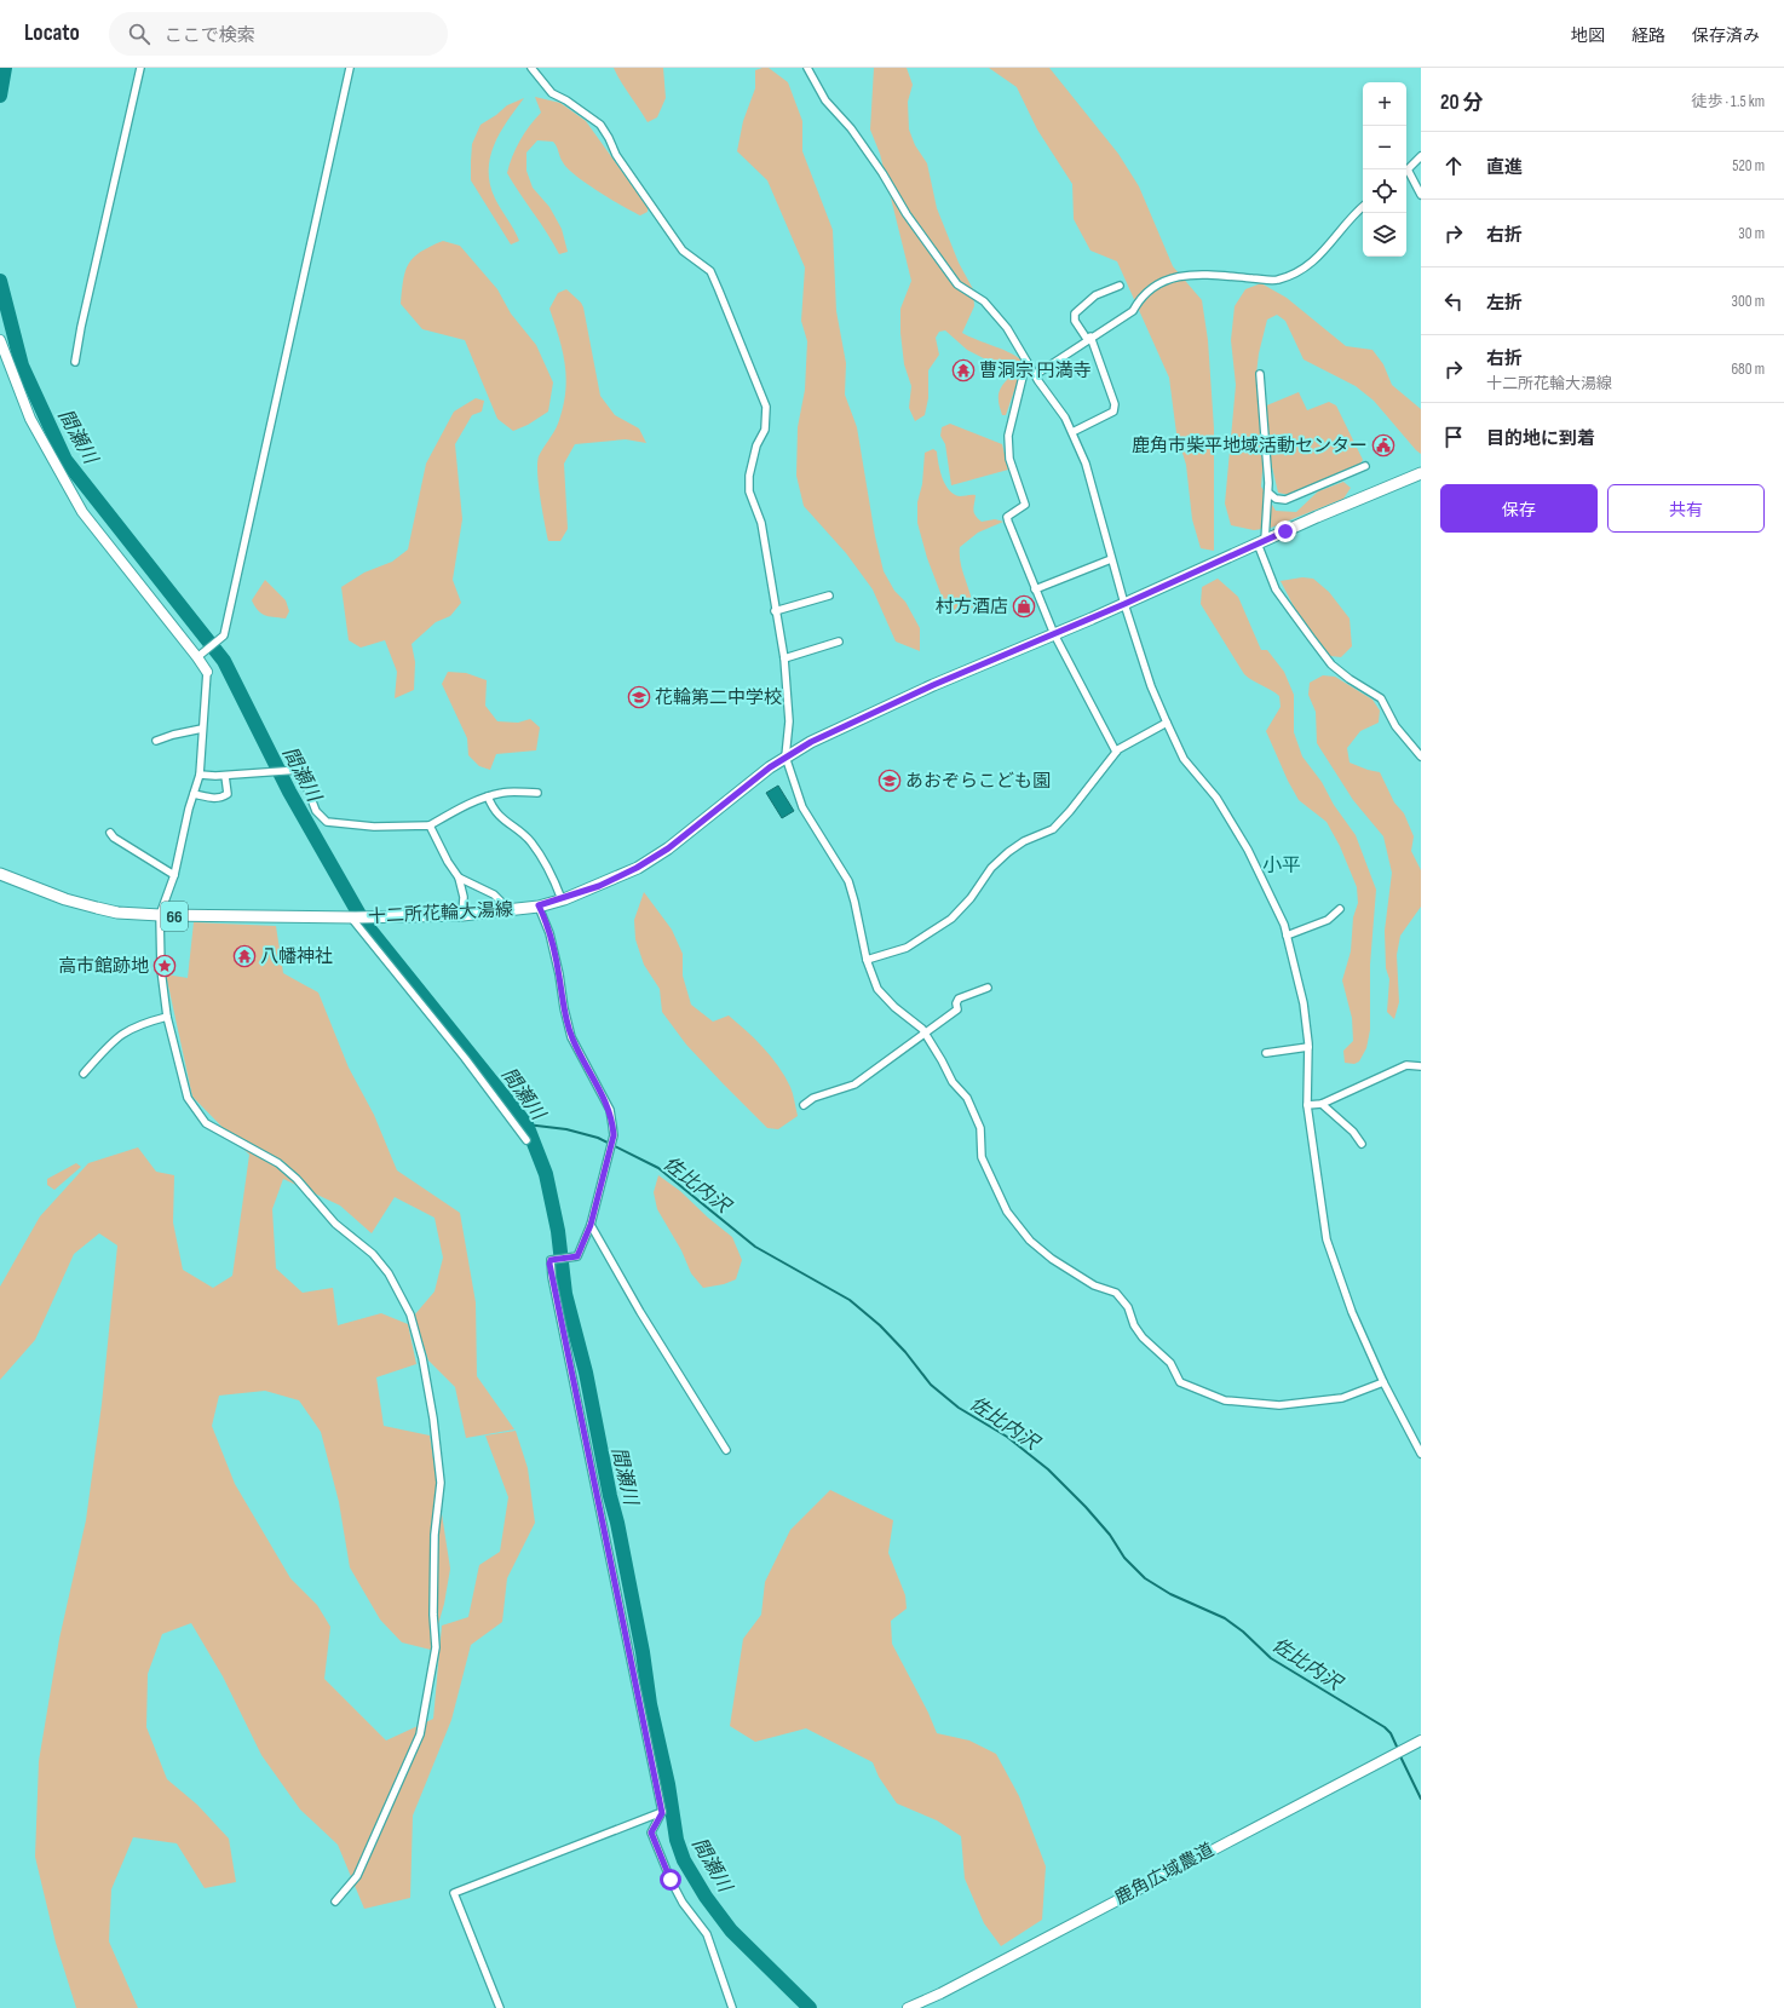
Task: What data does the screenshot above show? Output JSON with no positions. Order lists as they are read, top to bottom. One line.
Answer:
{"streets":{"main road":["十二所花輪大湯線","66"],"street":["鹿角広域農道"]},"districts":["小平"],"water":["間瀬川","佐比内沢"],"places":{"temple":["曹洞宗 円満寺","八幡神社"],"public building":["鹿角市柴平地域活動センター"],"shop":["村方酒店"],"school or university":["花輪第二中学校","あおぞらこども園"],"place":["高市館跡地"]},"page":{"header":"Locato","search":"ここで検索","nav":["地図","経路","保存済み"],"heading":["20 分","徒歩 · 1.5 km"],"map_buttons":["+","−"],"list":[["直進","520 m"],["右折","30 m"],["左折","300 m"],["右折","十二所花輪大湯線","680 m"],"目的地に到着"],"buttons":["保存","共有"]}}
